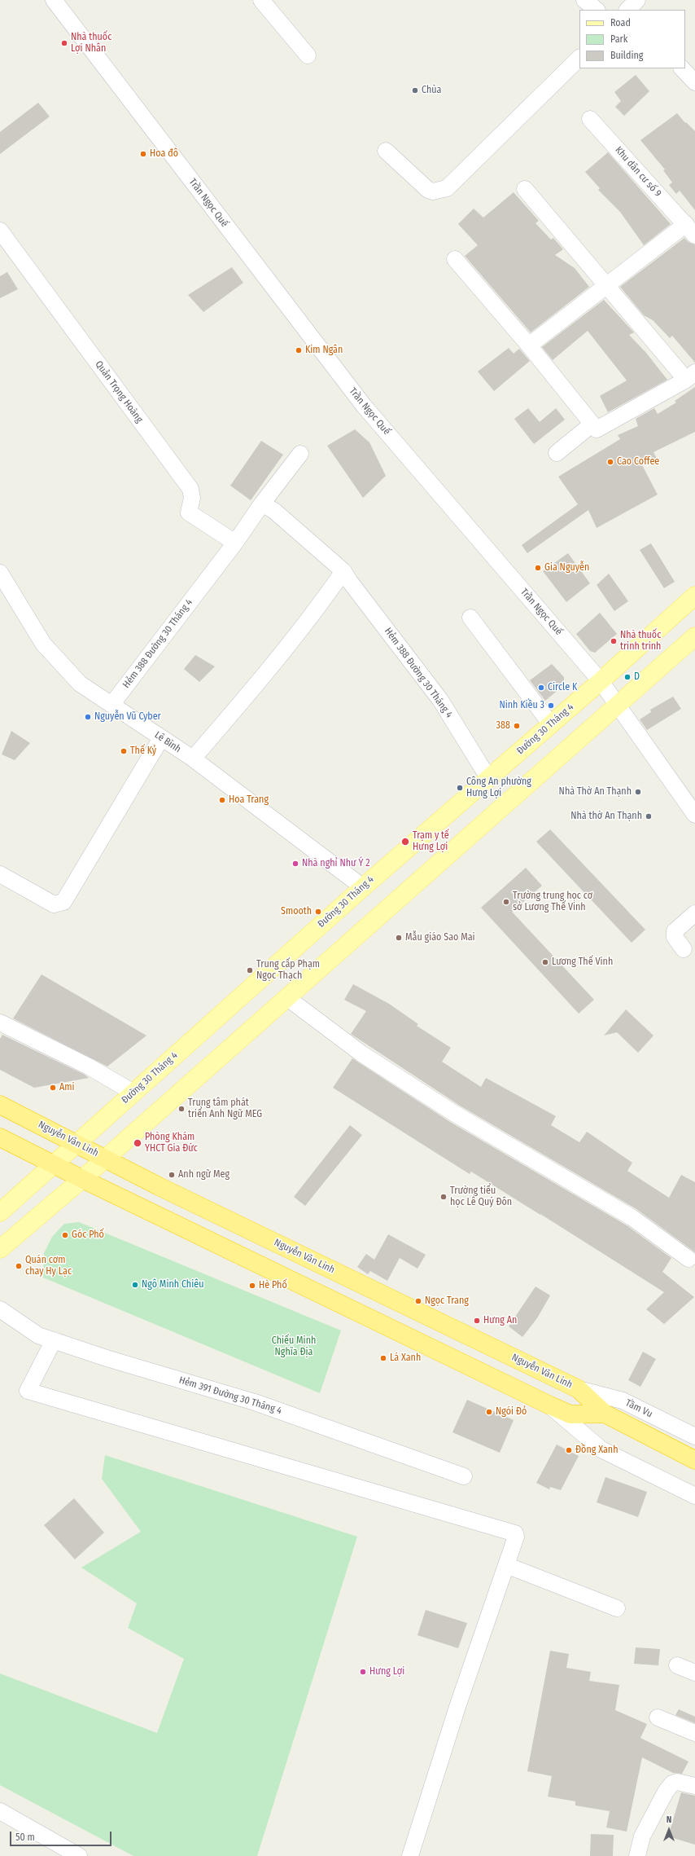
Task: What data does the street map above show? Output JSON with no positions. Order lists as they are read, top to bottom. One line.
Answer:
{"streets":{"highway":["Nguyễn Văn Linh"],"main road":["Đường 30 Tháng 4"],"street":["Khu dân cư số 9","Trần Ngọc Quế","Quản Trọng Hoàng","Hẻm 388 Đường 30 Tháng 4","Lê Bình","Hẻm 391 Đường 30 Tháng 4","Tầm Vu"]},"crossings":[["Trần Ngọc Quế","Đường 30 Tháng 4"],["Quản Trọng Hoàng","Hẻm 388 Đường 30 Tháng 4"],["Hẻm 388 Đường 30 Tháng 4","Đường 30 Tháng 4"],["Hẻm 388 Đường 30 Tháng 4","Lê Bình"],["Đường 30 Tháng 4","Lê Bình"],["Đường 30 Tháng 4","Nguyễn Văn Linh"],["Nguyễn Văn Linh","Tầm Vu"]],"parks":["Chiếu Minh Nghĩa Địa"],"places":["Nhà thuốc Lợi Nhân","Chùa","Hoa đô","Kim Ngân","Cao Coffee","Gia Nguyễn","Nhà thuốc trinh trinh","D","Circle K","Ninh Kiều 3","Nguyễn Vũ Cyber","388","Thế Kỷ","Công An phường Hưng Lợi","Nhà Thờ An Thạnh","Hoa Trang","Nhà thờ An Thạnh","Trạm y tế Hưng Lợi","Nhà nghỉ Như Ý 2","Trường trung học cơ sở Lương Thế Vinh","Smooth","Mẫu giáo Sao Mai","Lương Thế Vinh","Trung cấp Phạm Ngọc Thạch","Ami","Trung tâm phát triển Anh Ngữ MEG","Phòng Khám YHCT Gia Đức","Anh ngữ Meg","Trường tiểu học Lê Quý Đôn","Góc Phố","Quán cơm chay Hy Lạc","Ngô Minh Chiêu","Hè Phố","Ngọc Trang","Hưng An","Lá Xanh","Ngói Đỏ","Đồng Xanh","Hưng Lợi"],"legend":["Road","Park","Building"],"scale_bar":"50 m","north":"top"}
